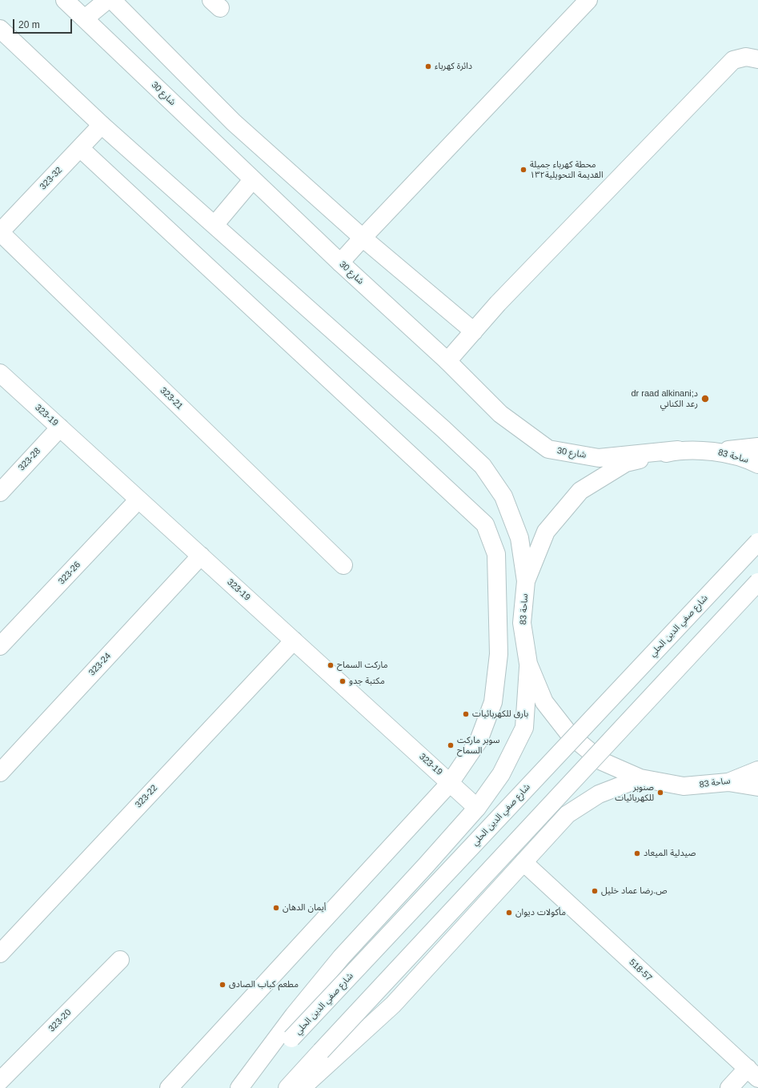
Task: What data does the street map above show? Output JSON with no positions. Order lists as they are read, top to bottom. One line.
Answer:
{"streets":{"main road":["شارع 30","323-32","323-21","323-19","ساحة 83","323-28","323-26","شارع صفي الدين الحلي","323-24","323-22","518-57","323-20"]},"crossings":[["شارع 30","ساحة 83"],["323-32","323-21"],["323-19","323-28"],["323-19","323-26"],["323-19","323-24"],["323-19","323-22"]],"places":["دائرة كهرباء","محطة كهرباء جميلة القديمة التحويلية١٣٢","dr raad alkinani;د رعد الكناني","ماركت السماح","مكتبة جدو","بارق للكهربائيات","سوبر ماركت السماح","صنوبر للكهربائيات","صيدلية الميعاد","ص.رضا عماد خليل","أيمان الدهان","مأكولات ديوان","مطعم كباب الصادق"],"scale_bar":"20 m"}
